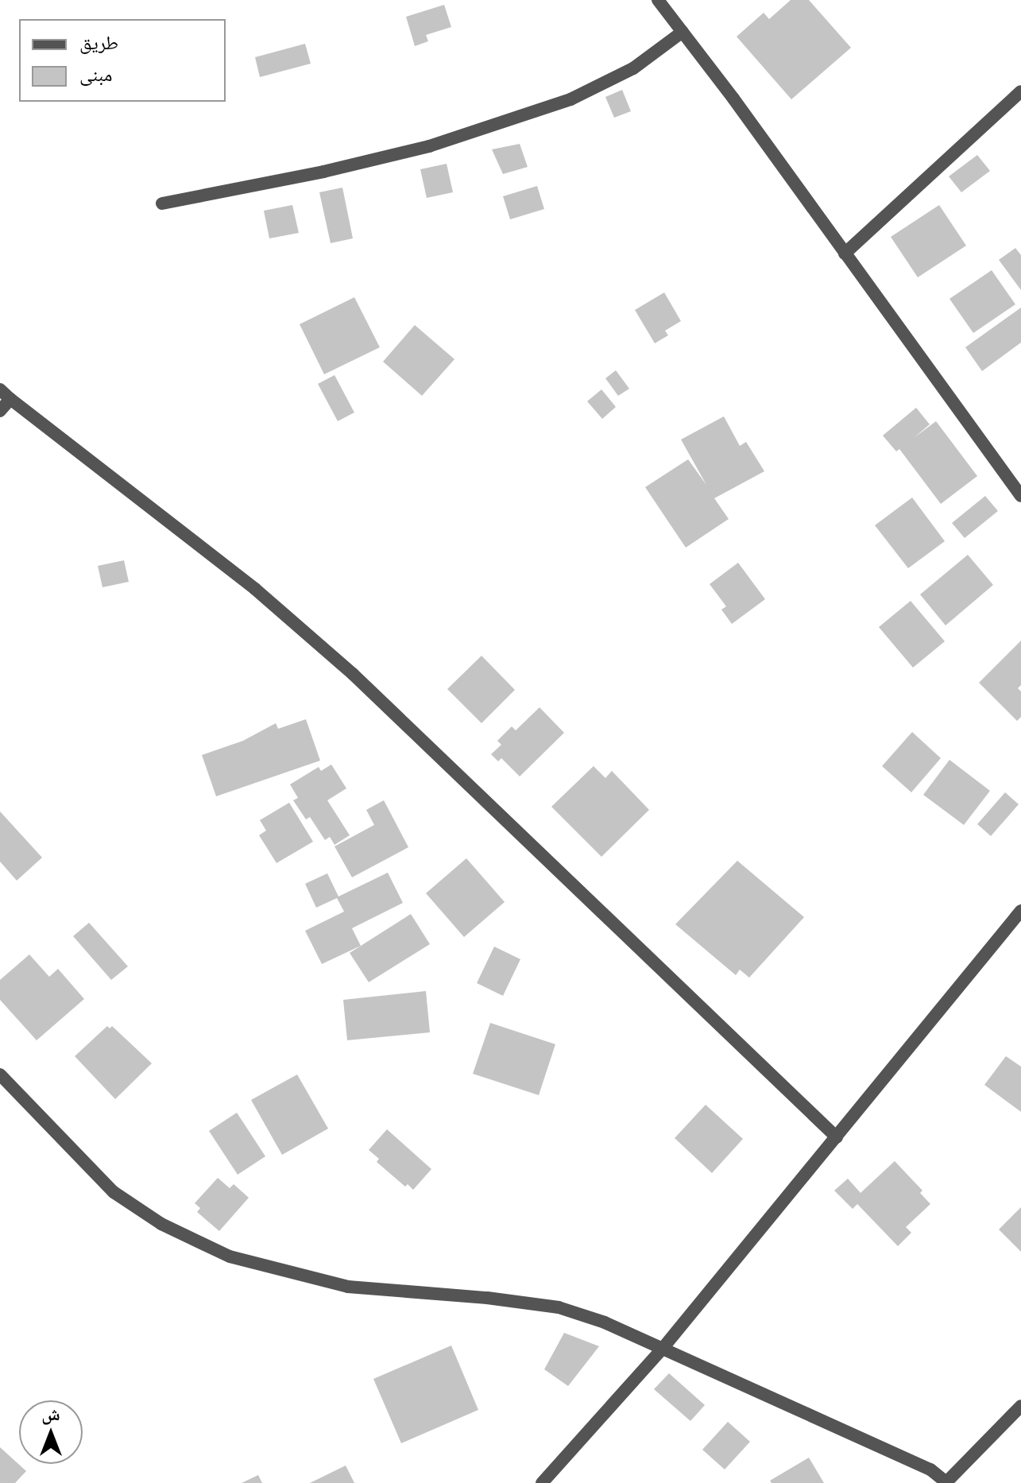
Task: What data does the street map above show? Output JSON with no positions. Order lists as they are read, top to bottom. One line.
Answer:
{"legend":["طريق","مبنى"],"north":"top"}
